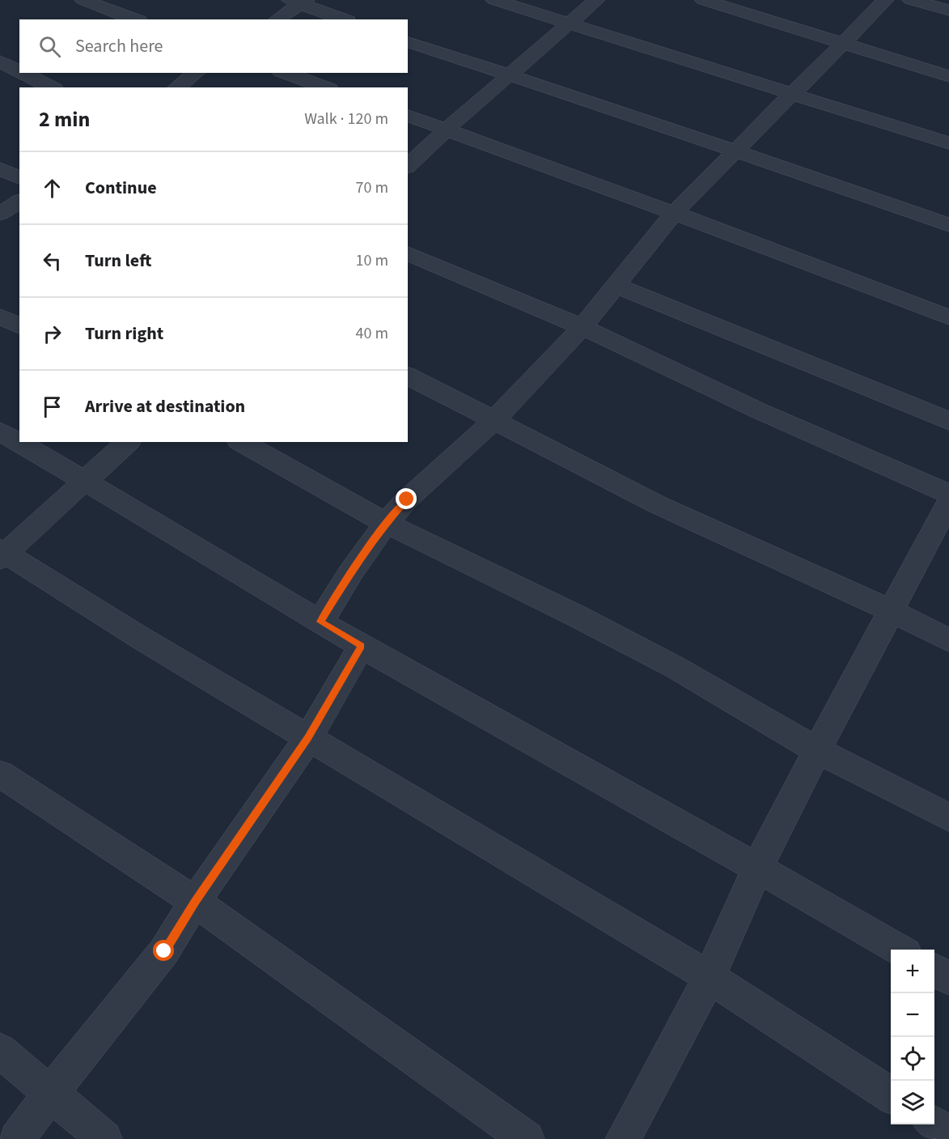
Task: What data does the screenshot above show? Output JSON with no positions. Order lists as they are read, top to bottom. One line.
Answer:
{"page":{"search":"Search here","heading":["2 min","Walk · 120 m"],"list":[["Continue","70 m"],["Turn left","10 m"],["Turn right","40 m"],"Arrive at destination"],"map_buttons":["+","−"]}}
